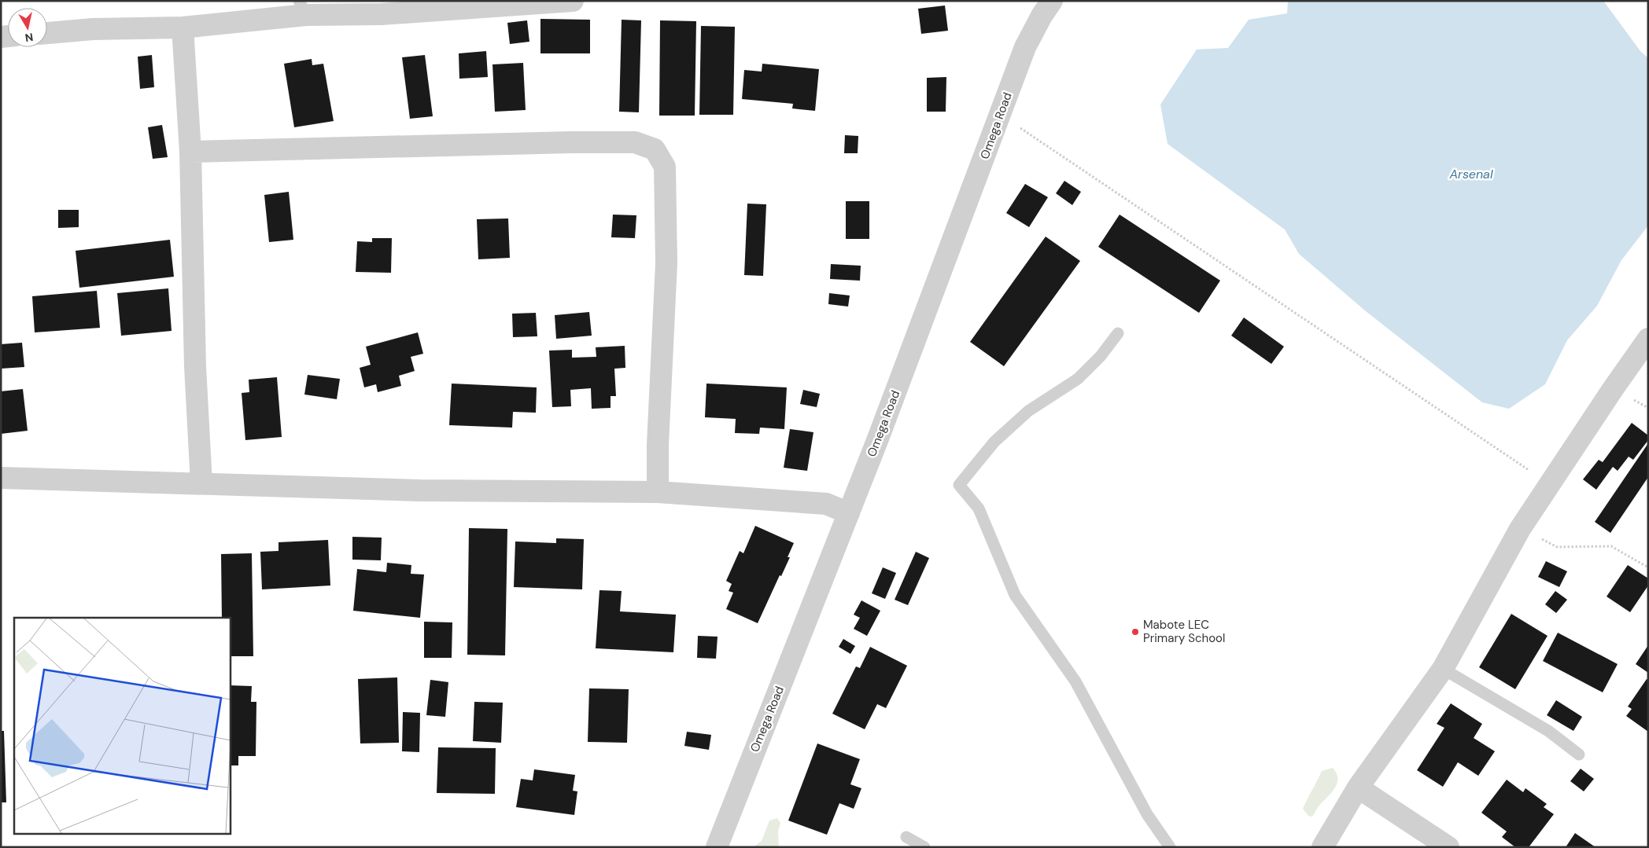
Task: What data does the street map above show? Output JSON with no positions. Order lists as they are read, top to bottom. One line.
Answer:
{"streets":{"street":["Omega Road"]},"water":["Arsenal"],"places":["Mabote LEC Primary School"],"north":"bottom"}
